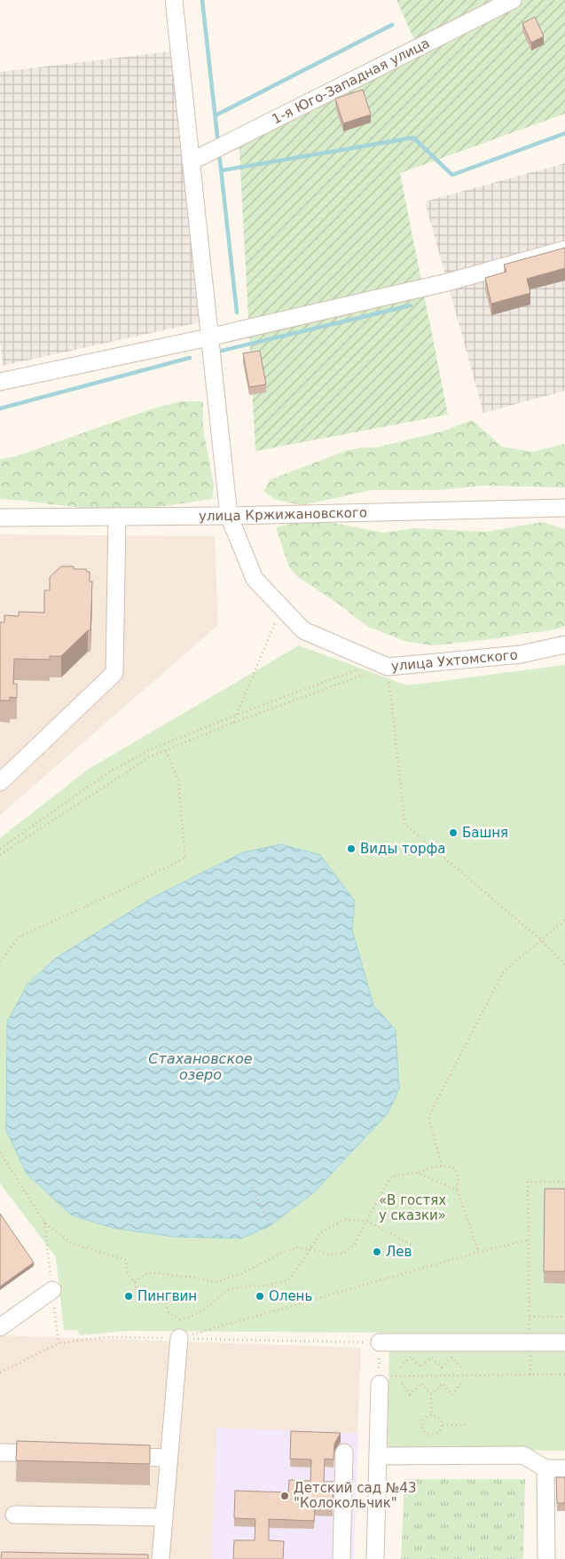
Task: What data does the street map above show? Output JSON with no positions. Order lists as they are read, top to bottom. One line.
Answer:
{"streets":{"street":["1-я Юго-Западная улица","улица Кржижановского","улица Ухтомского"]},"crossings":[["1-я Юго-Западная улица","улица Ухтомского"],["улица Кржижановского","улица Ухтомского"]],"water":["Стахановское озеро"],"parks":["«В гостях у сказки»"],"places":["Башня","Виды торфа","Лев","Пингвин","Олень","Детский сад №43 \"Колокольчик\""]}
